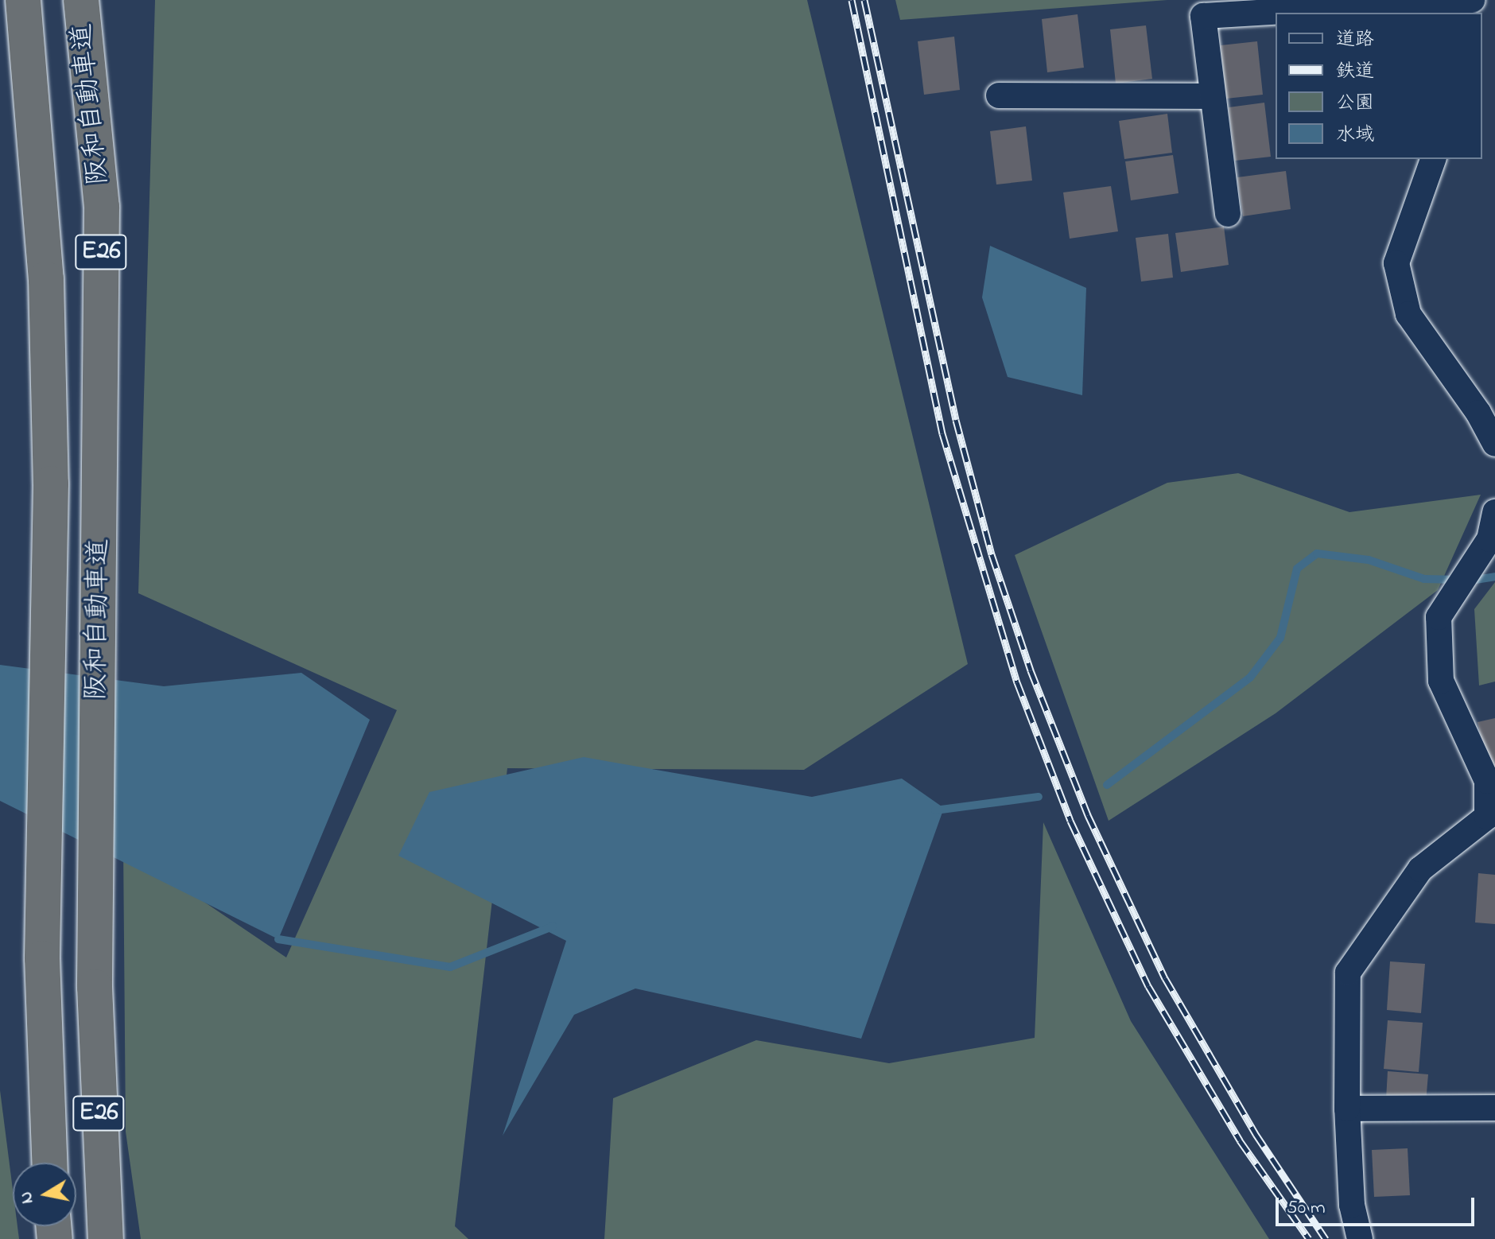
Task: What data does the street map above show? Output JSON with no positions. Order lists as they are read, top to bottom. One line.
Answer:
{"streets":{"highway":["阪和自動車道","E26"]},"legend":["道路","鉄道","公園","水域"],"scale_bar":"50 m","north":"left"}
